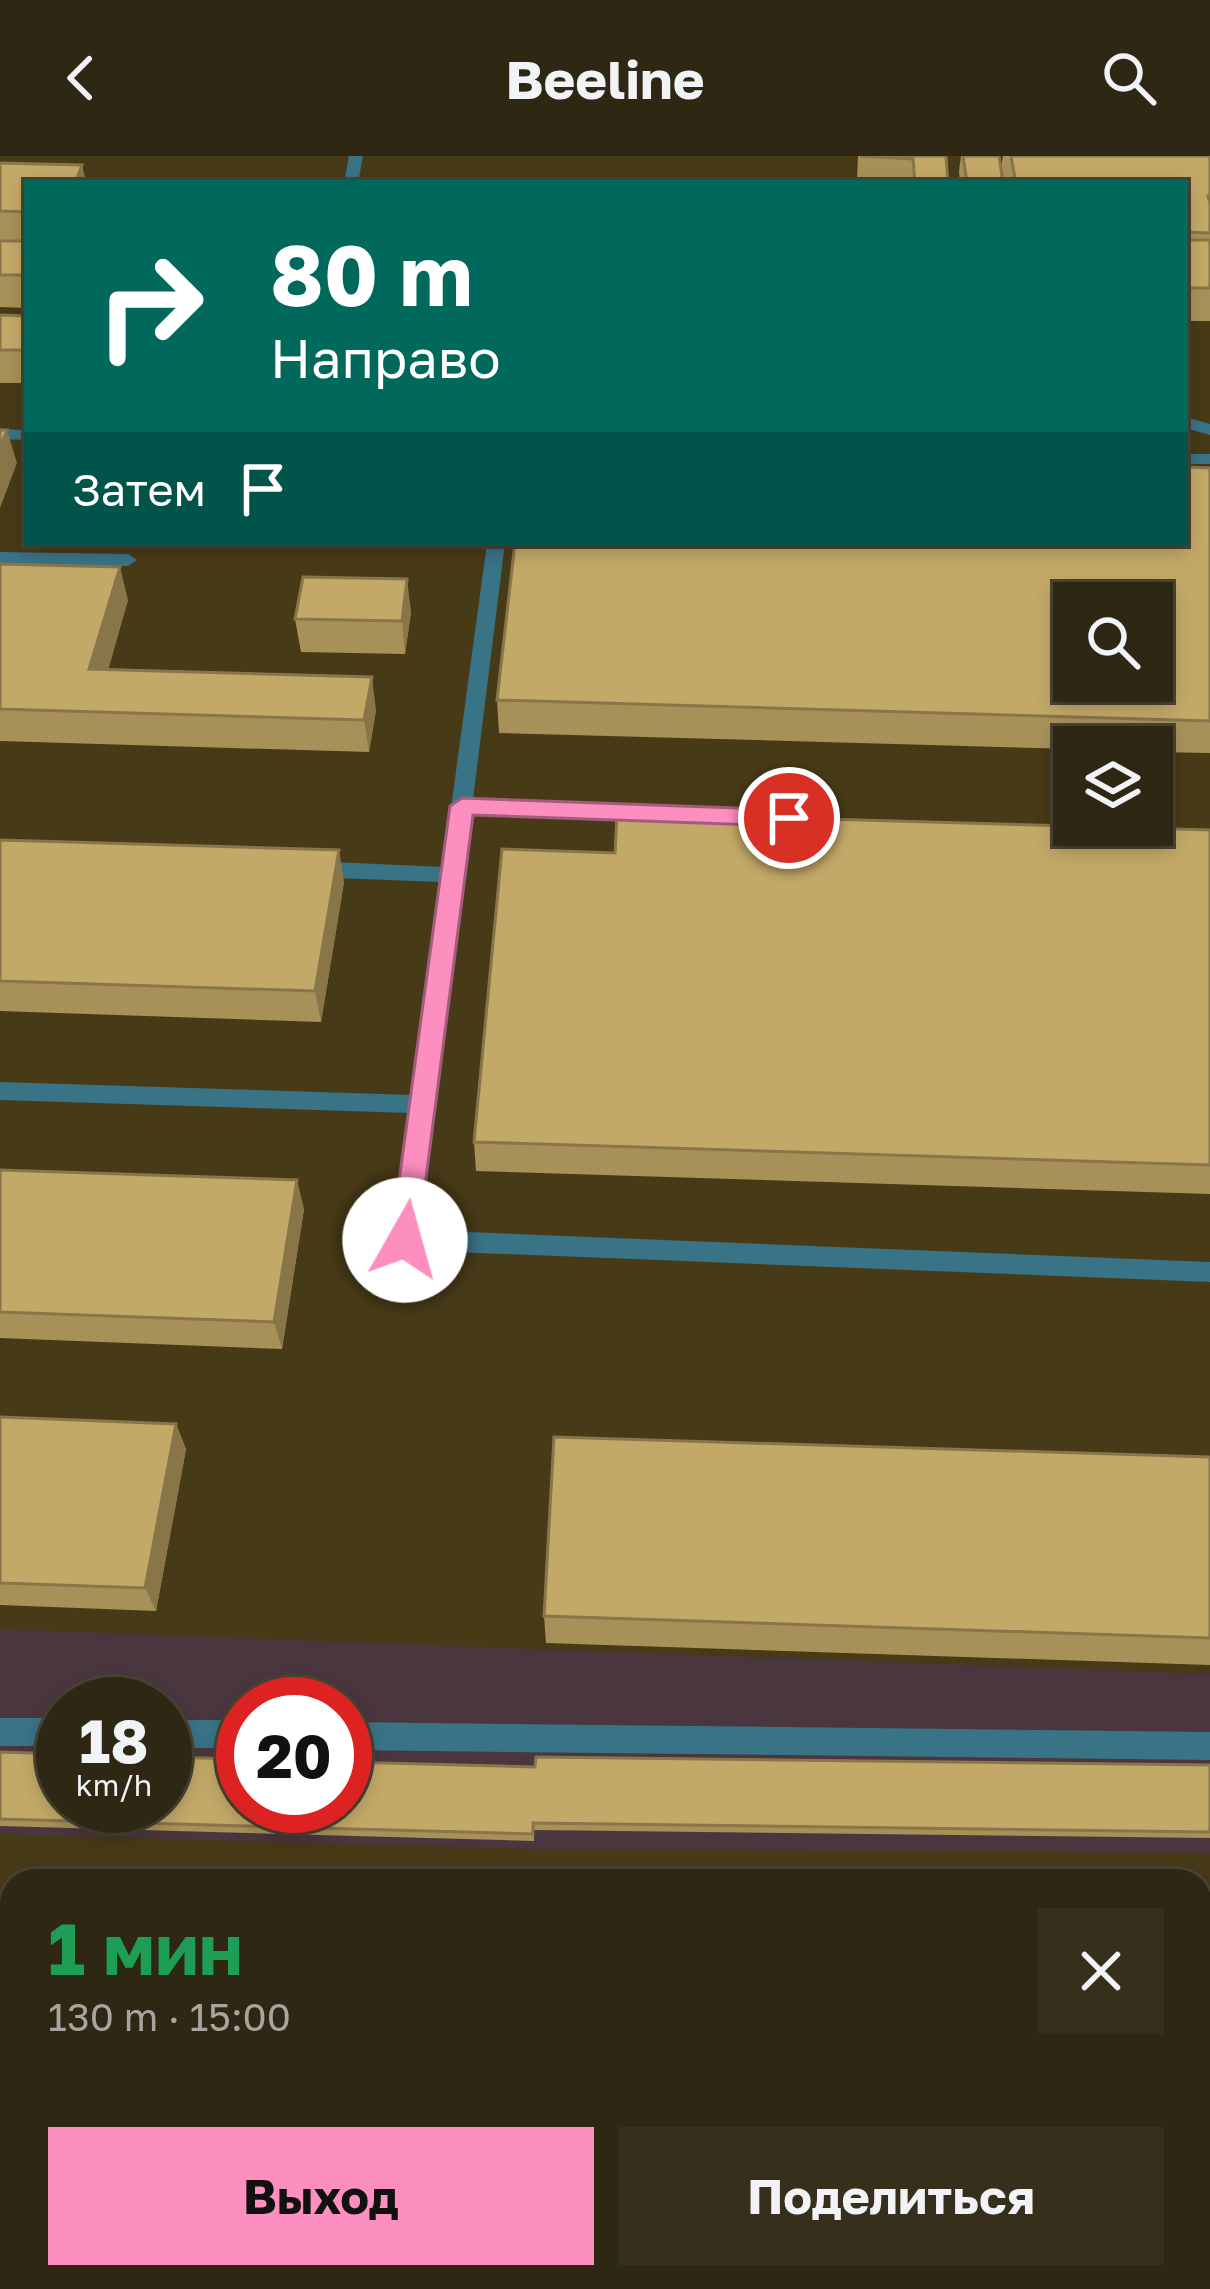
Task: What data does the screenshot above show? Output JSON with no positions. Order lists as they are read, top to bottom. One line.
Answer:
{"page":{"header":"Beeline","turn":["80 m","Направо"],"then":"Затем","speed":"18 km/h","limit":"20","heading":["1 мин","130 m · 15:00"],"buttons":["Выход","Поделиться"]}}
